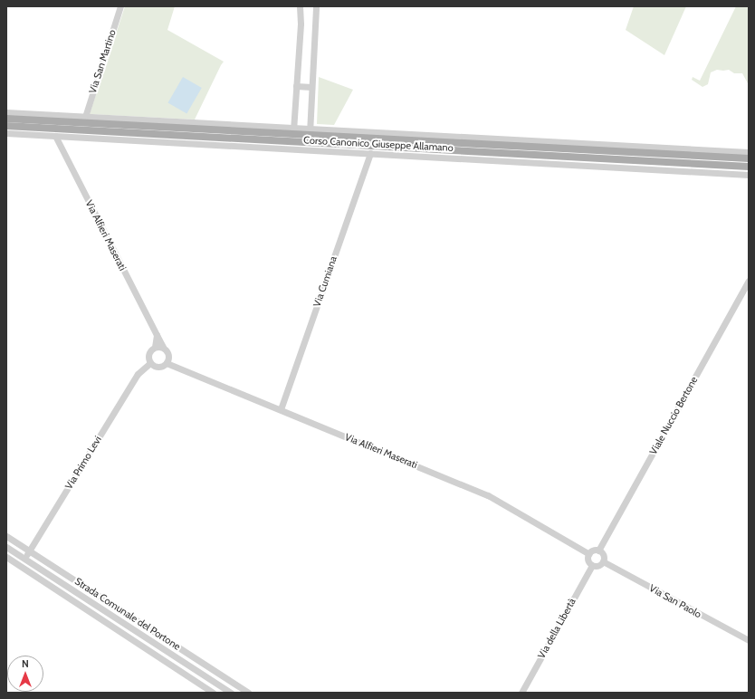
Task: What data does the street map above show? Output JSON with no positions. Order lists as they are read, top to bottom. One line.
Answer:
{"streets":{"main road":["Corso Canonico Giuseppe Allamano"],"street":["Via San Martino","Via Alfieri Maserati","Via Cumiana","Viale Nuccio Bertone","Via Primo Levi","Via San Paolo","Strada Comunale del Portone","Via della Libertà"]},"crossings":[["Via San Martino","Corso Canonico Giuseppe Allamano"],["Corso Canonico Giuseppe Allamano","Via Alfieri Maserati"],["Corso Canonico Giuseppe Allamano","Via Cumiana"],["Via Alfieri Maserati","Via Cumiana"],["Via Alfieri Maserati","Viale Nuccio Bertone"],["Via Alfieri Maserati","Via Primo Levi"],["Via Alfieri Maserati","Via San Paolo"],["Via Alfieri Maserati","Via della Libertà"],["Viale Nuccio Bertone","Via San Paolo"],["Viale Nuccio Bertone","Via della Libertà"],["Via Primo Levi","Strada Comunale del Portone"],["Via San Paolo","Via della Libertà"]],"north":"top"}
